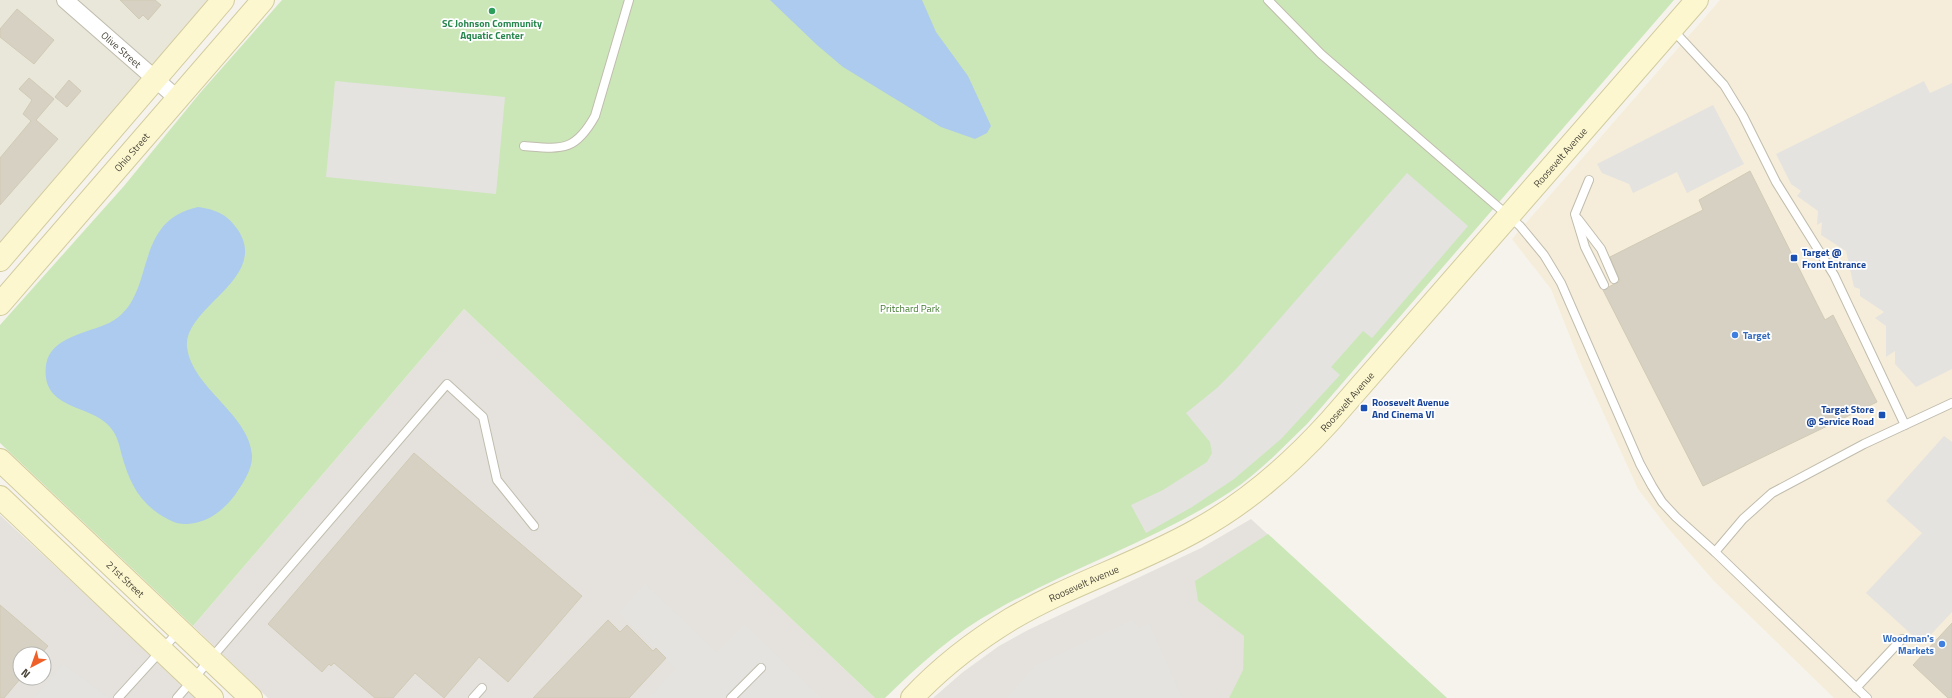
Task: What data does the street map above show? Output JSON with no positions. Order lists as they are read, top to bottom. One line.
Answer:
{"streets":{"street":["Olive Street","Ohio Street","Roosevelt Avenue","21st Street"]},"crossings":[["Olive Street","Ohio Street"]],"parks":["Pritchard Park"],"places":{"other":["SC Johnson Community Aquatic Center","Target","Woodman's Markets"],"transit":["Target @ Front Entrance","Roosevelt Avenue And Cinema VI","Target Store @ Service Road"]},"north":"bottom left"}
